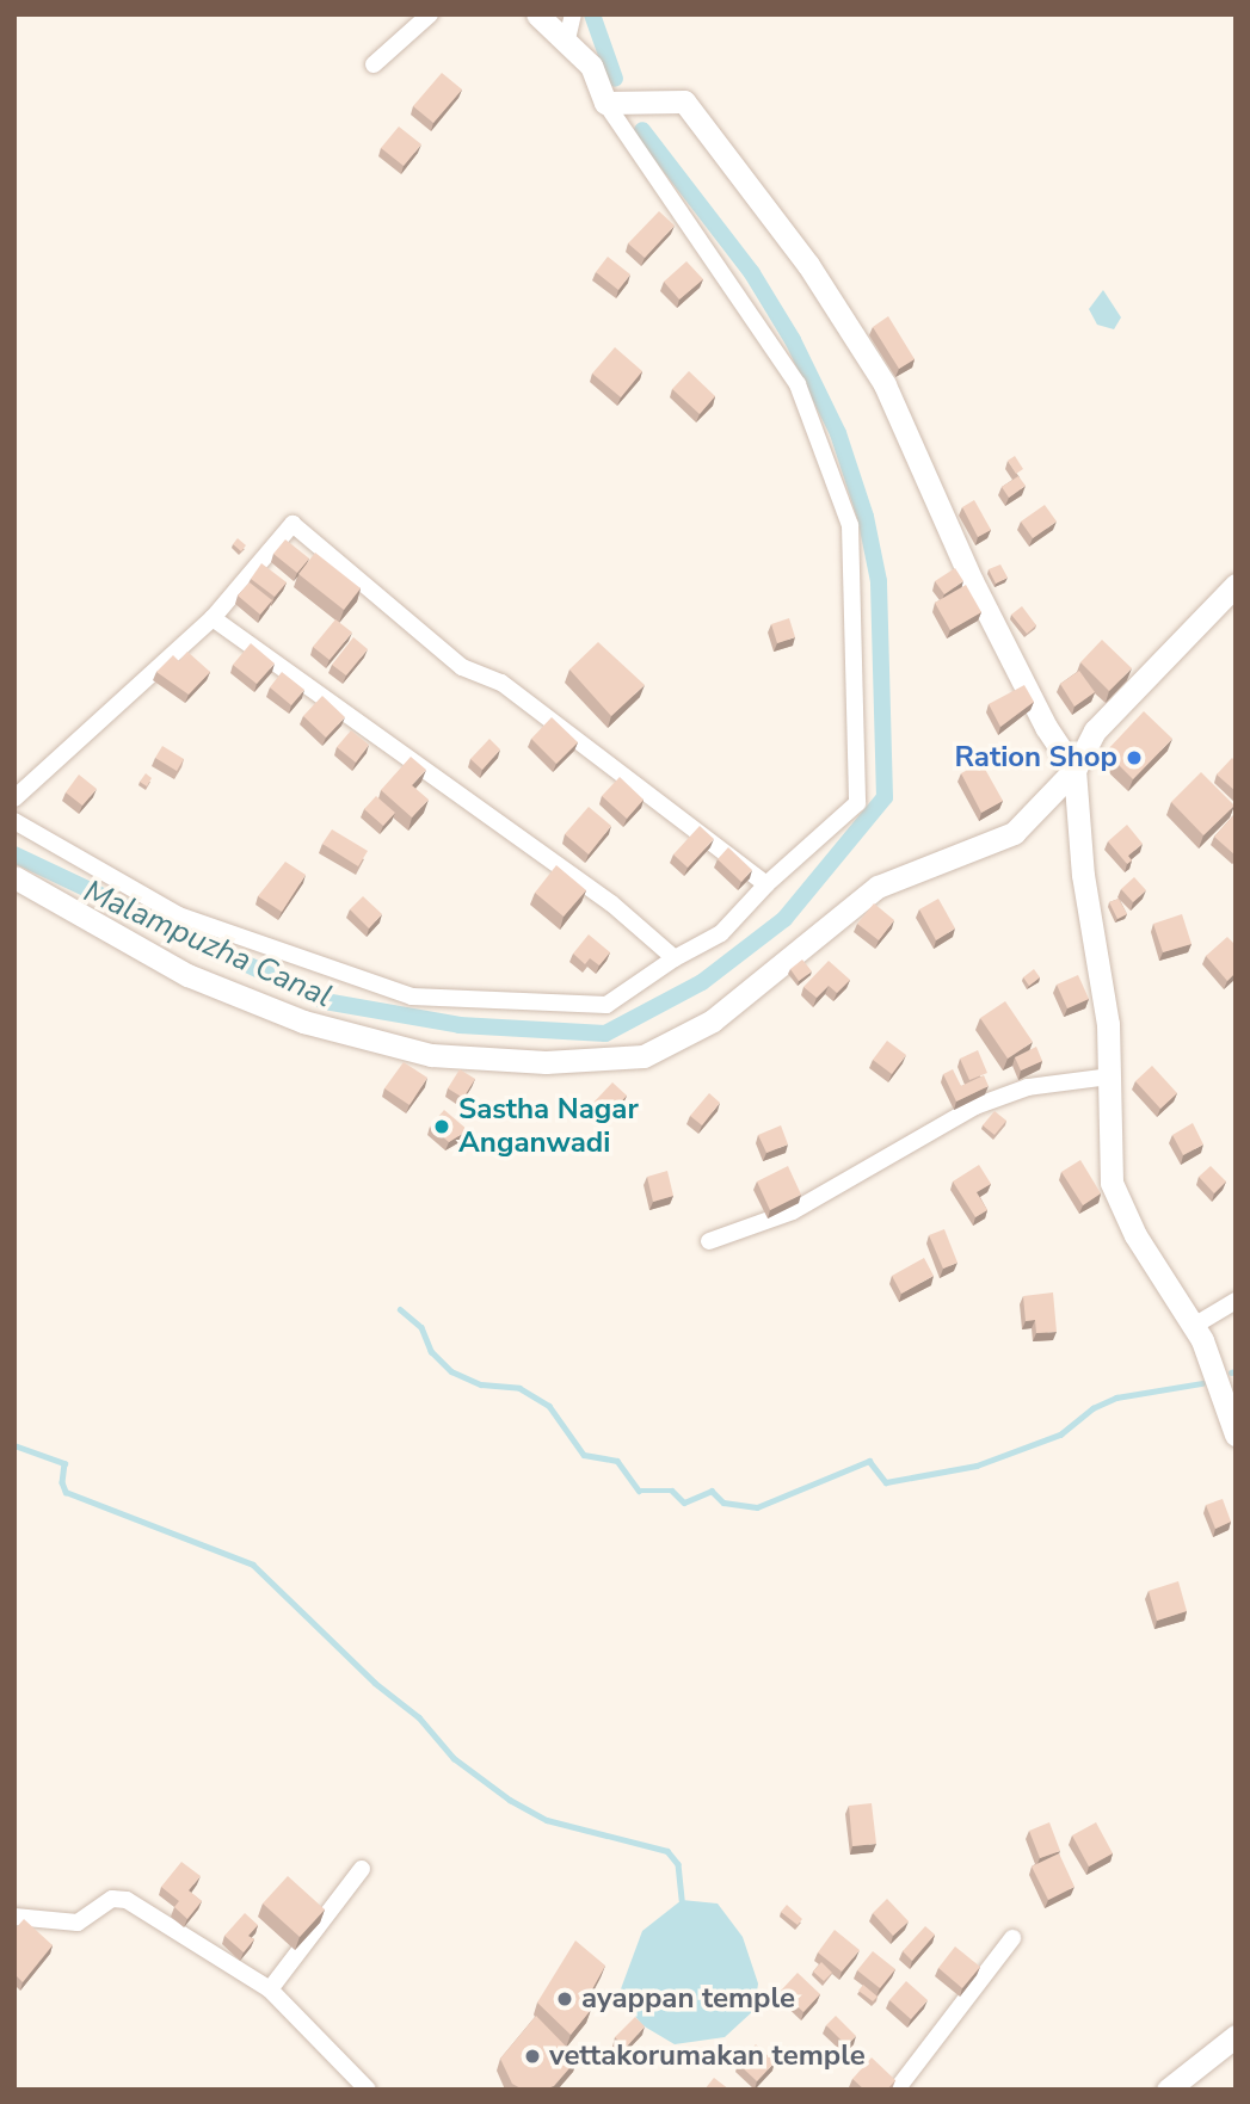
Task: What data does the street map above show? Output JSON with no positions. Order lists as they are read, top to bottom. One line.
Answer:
{"water":["Malampuzha Canal"],"places":["Ration Shop","Sastha Nagar Anganwadi","ayappan temple","vettakorumakan temple"]}
